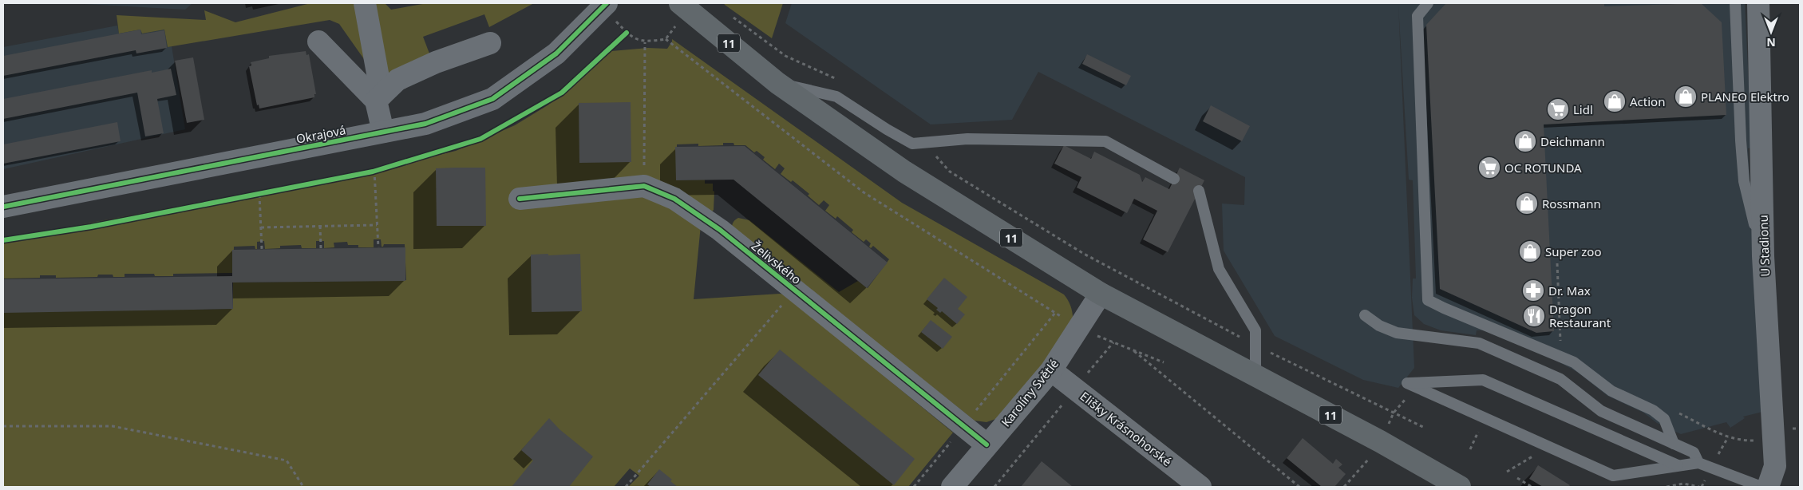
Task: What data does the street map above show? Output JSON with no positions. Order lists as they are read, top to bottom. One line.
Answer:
{"streets":{"main road":["11"],"street":["Okrajová","U Stadionu","Želivského","Karolíny Světlé","Elišky Krásnohorské"]},"crossings":[["11","Karolíny Světlé"],["Želivského","Karolíny Světlé"],["Karolíny Světlé","Elišky Krásnohorské"]],"places":{"shop":["PLANEO Elektro","Action","Deichmann","Rossmann","Super zoo"],"supermarket":["Lidl","OC ROTUNDA"],"pharmacy":["Dr. Max"],"restaurant":["Dragon Restaurant"]},"north":"bottom"}
